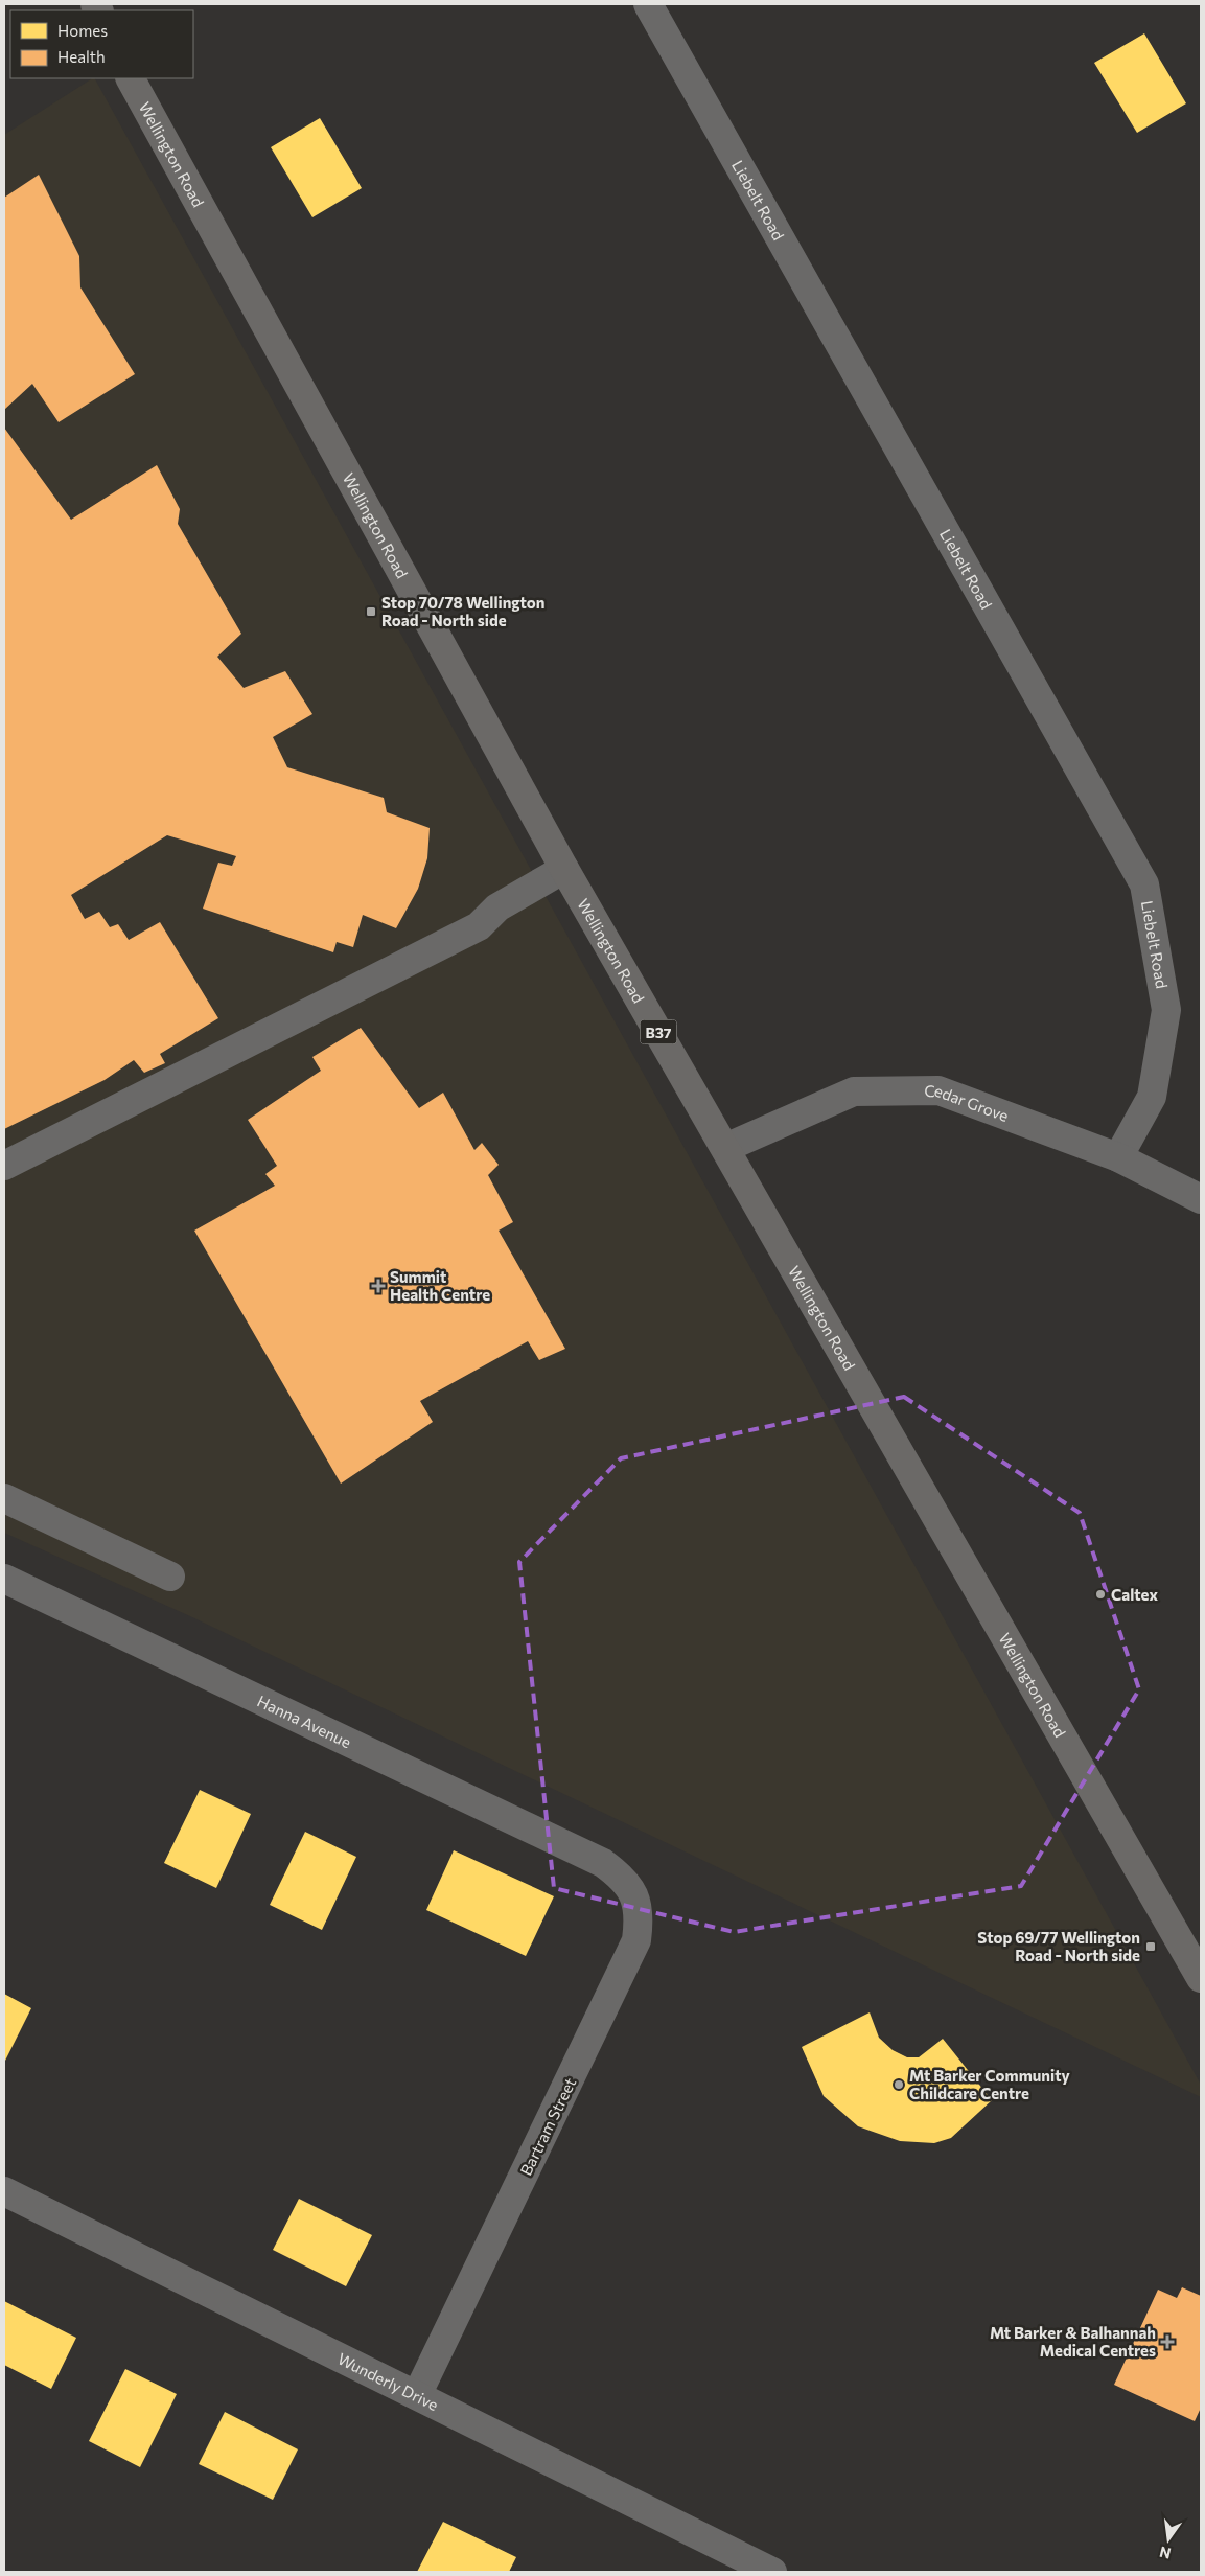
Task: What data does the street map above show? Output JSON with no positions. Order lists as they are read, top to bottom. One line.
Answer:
{"streets":{"main road":["Wellington Road","B37"],"street":["Liebelt Road","Cedar Grove","Hanna Avenue","Bartram Street","Wunderly Drive"]},"crossings":[["Wellington Road","Cedar Grove"],["Liebelt Road","Cedar Grove"],["Hanna Avenue","Bartram Street"],["Bartram Street","Wunderly Drive"]],"places":{"transit":["Stop 70/78 Wellington Road - North side","Stop 69/77 Wellington Road - North side"],"health":["Summit Health Centre","Mt Barker & Balhannah Medical Centres"],"other":["Caltex","Mt Barker Community Childcare Centre"]},"legend":["Homes","Health"],"north":"bottom"}
